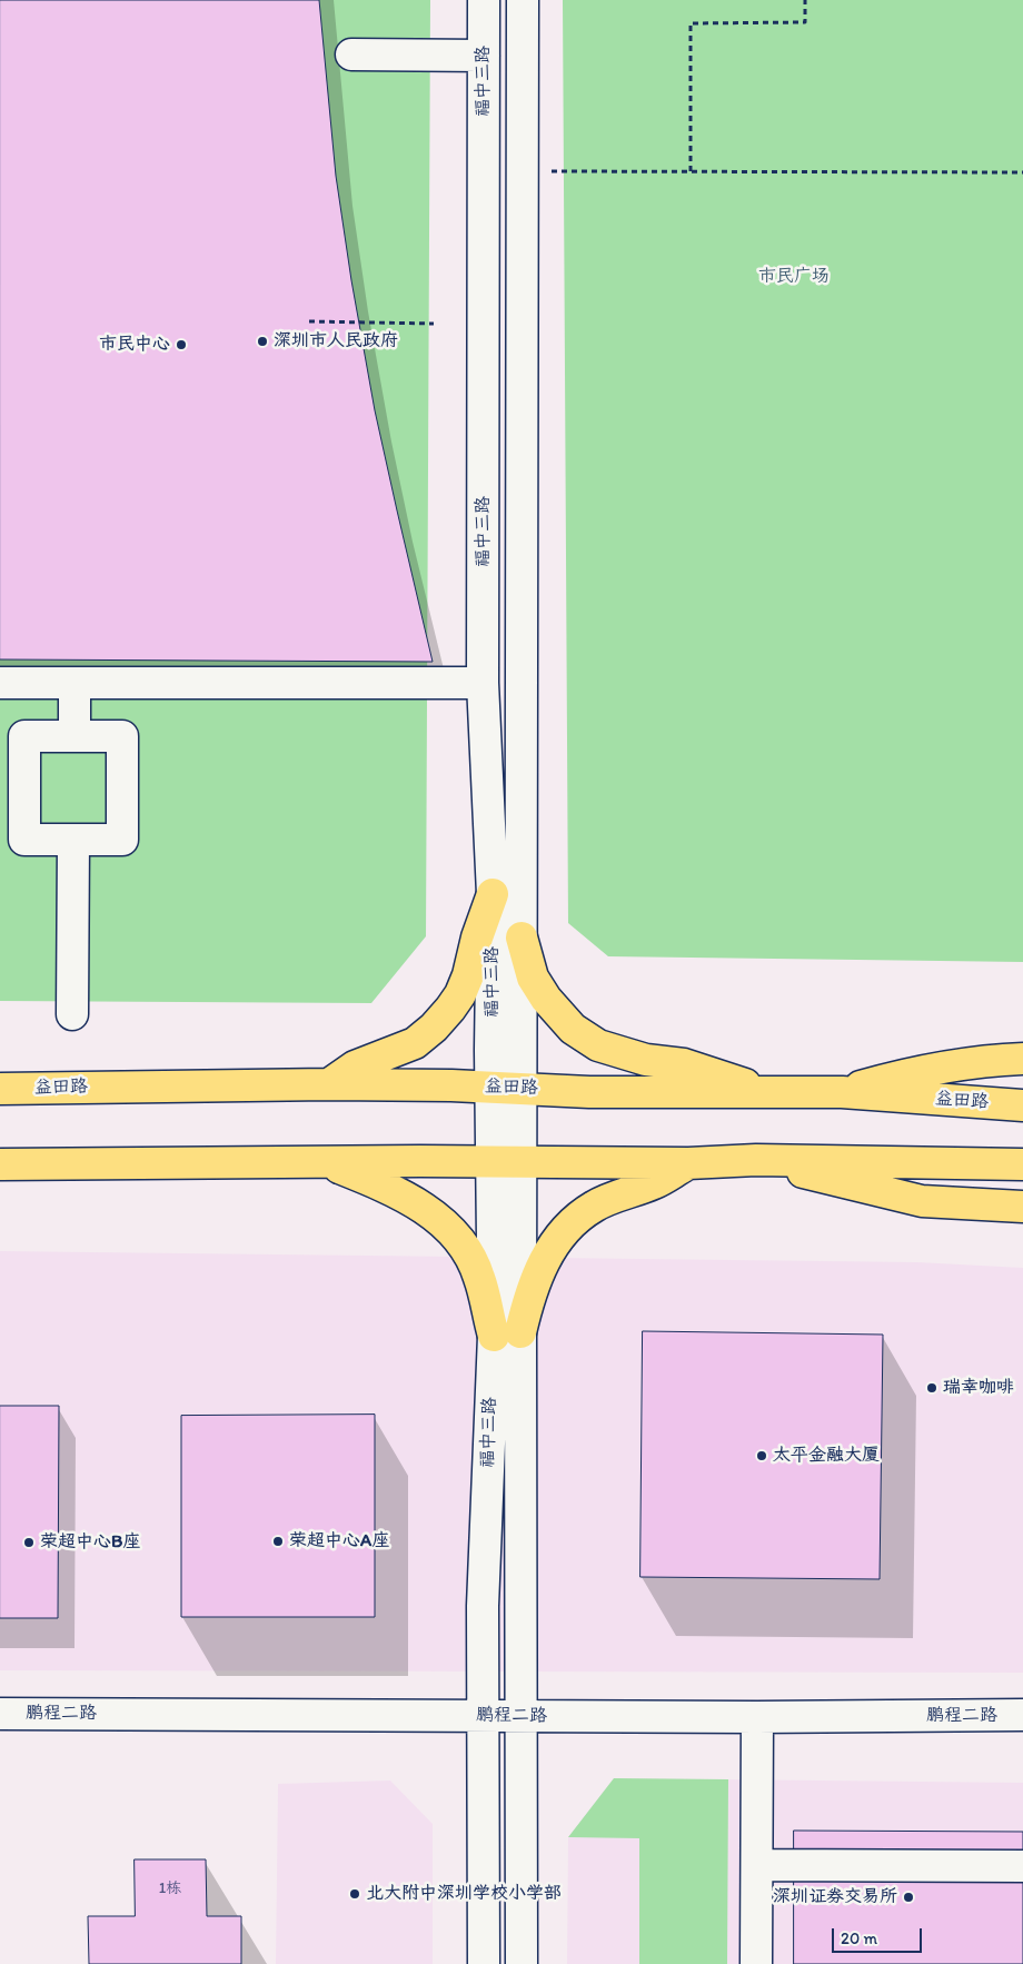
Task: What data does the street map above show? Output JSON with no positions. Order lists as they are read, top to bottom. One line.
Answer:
{"streets":{"main road":["益田路"],"street":["福中三路","鹏程二路"]},"crossings":[["福中三路","益田路"],["福中三路","鹏程二路"]],"parks":["市民广场"],"places":["深圳市人民政府","市民中心","瑞幸咖啡","太平金融大厦","荣超中心A座","荣超中心B座","北大附中深圳学校小学部","深圳证券交易所"],"house_numbers":["1栋"],"scale_bar":"20 m"}
